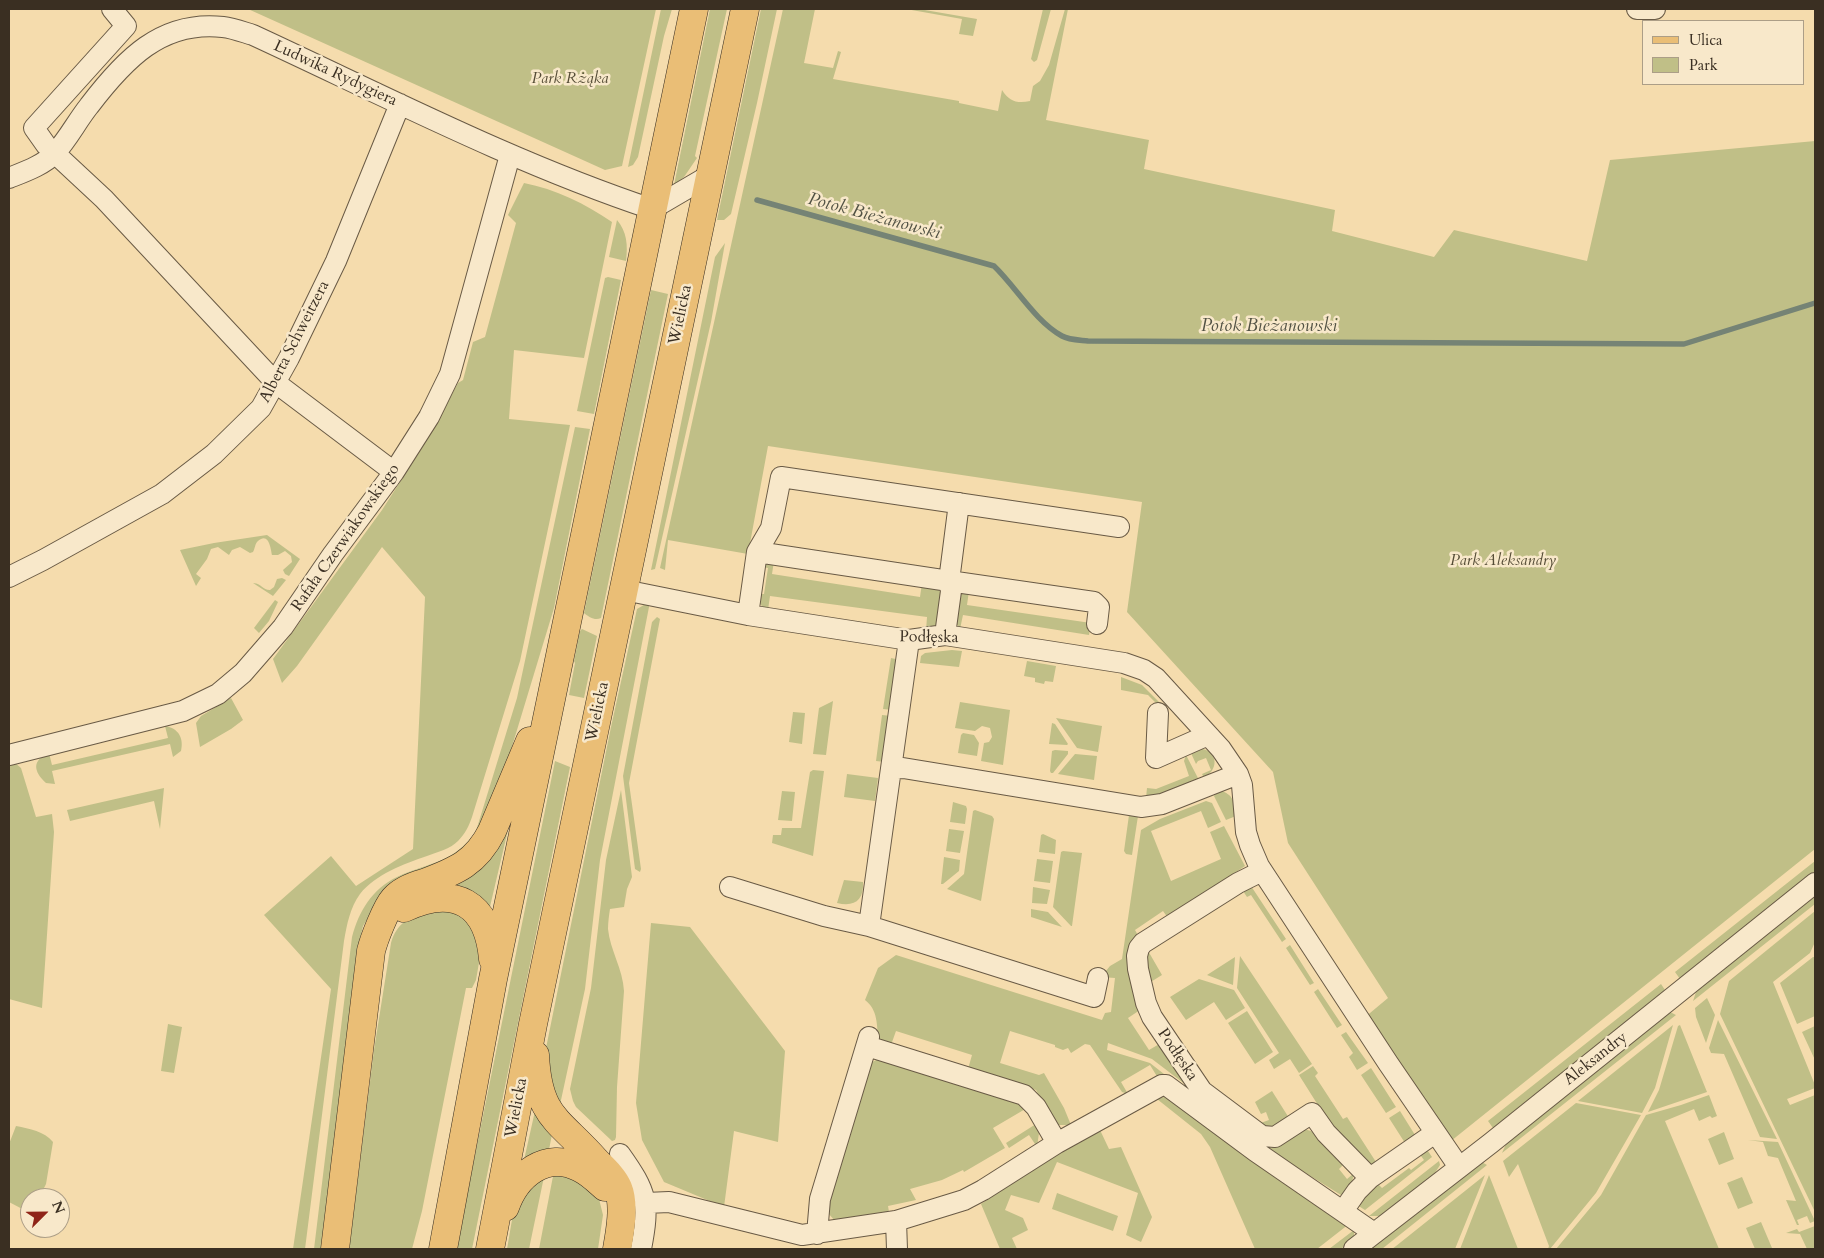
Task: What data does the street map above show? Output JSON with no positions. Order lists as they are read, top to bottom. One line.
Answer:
{"streets":{"main road":["Wielicka"],"street":["Ludwika Rydygiera","Alberta Schweitzera","Rafała Czerwiakowskiego","Podłęska","Aleksandry"]},"crossings":[["Ludwika Rydygiera","Alberta Schweitzera"],["Ludwika Rydygiera","Rafała Czerwiakowskiego"],["Wielicka","Podłęska"],["Podłęska","Aleksandry"]],"water":["Potok Bieżanowski"],"parks":["Park Rżąka","Park Aleksandry"],"legend":["Ulica","Park"],"north":"top right"}
